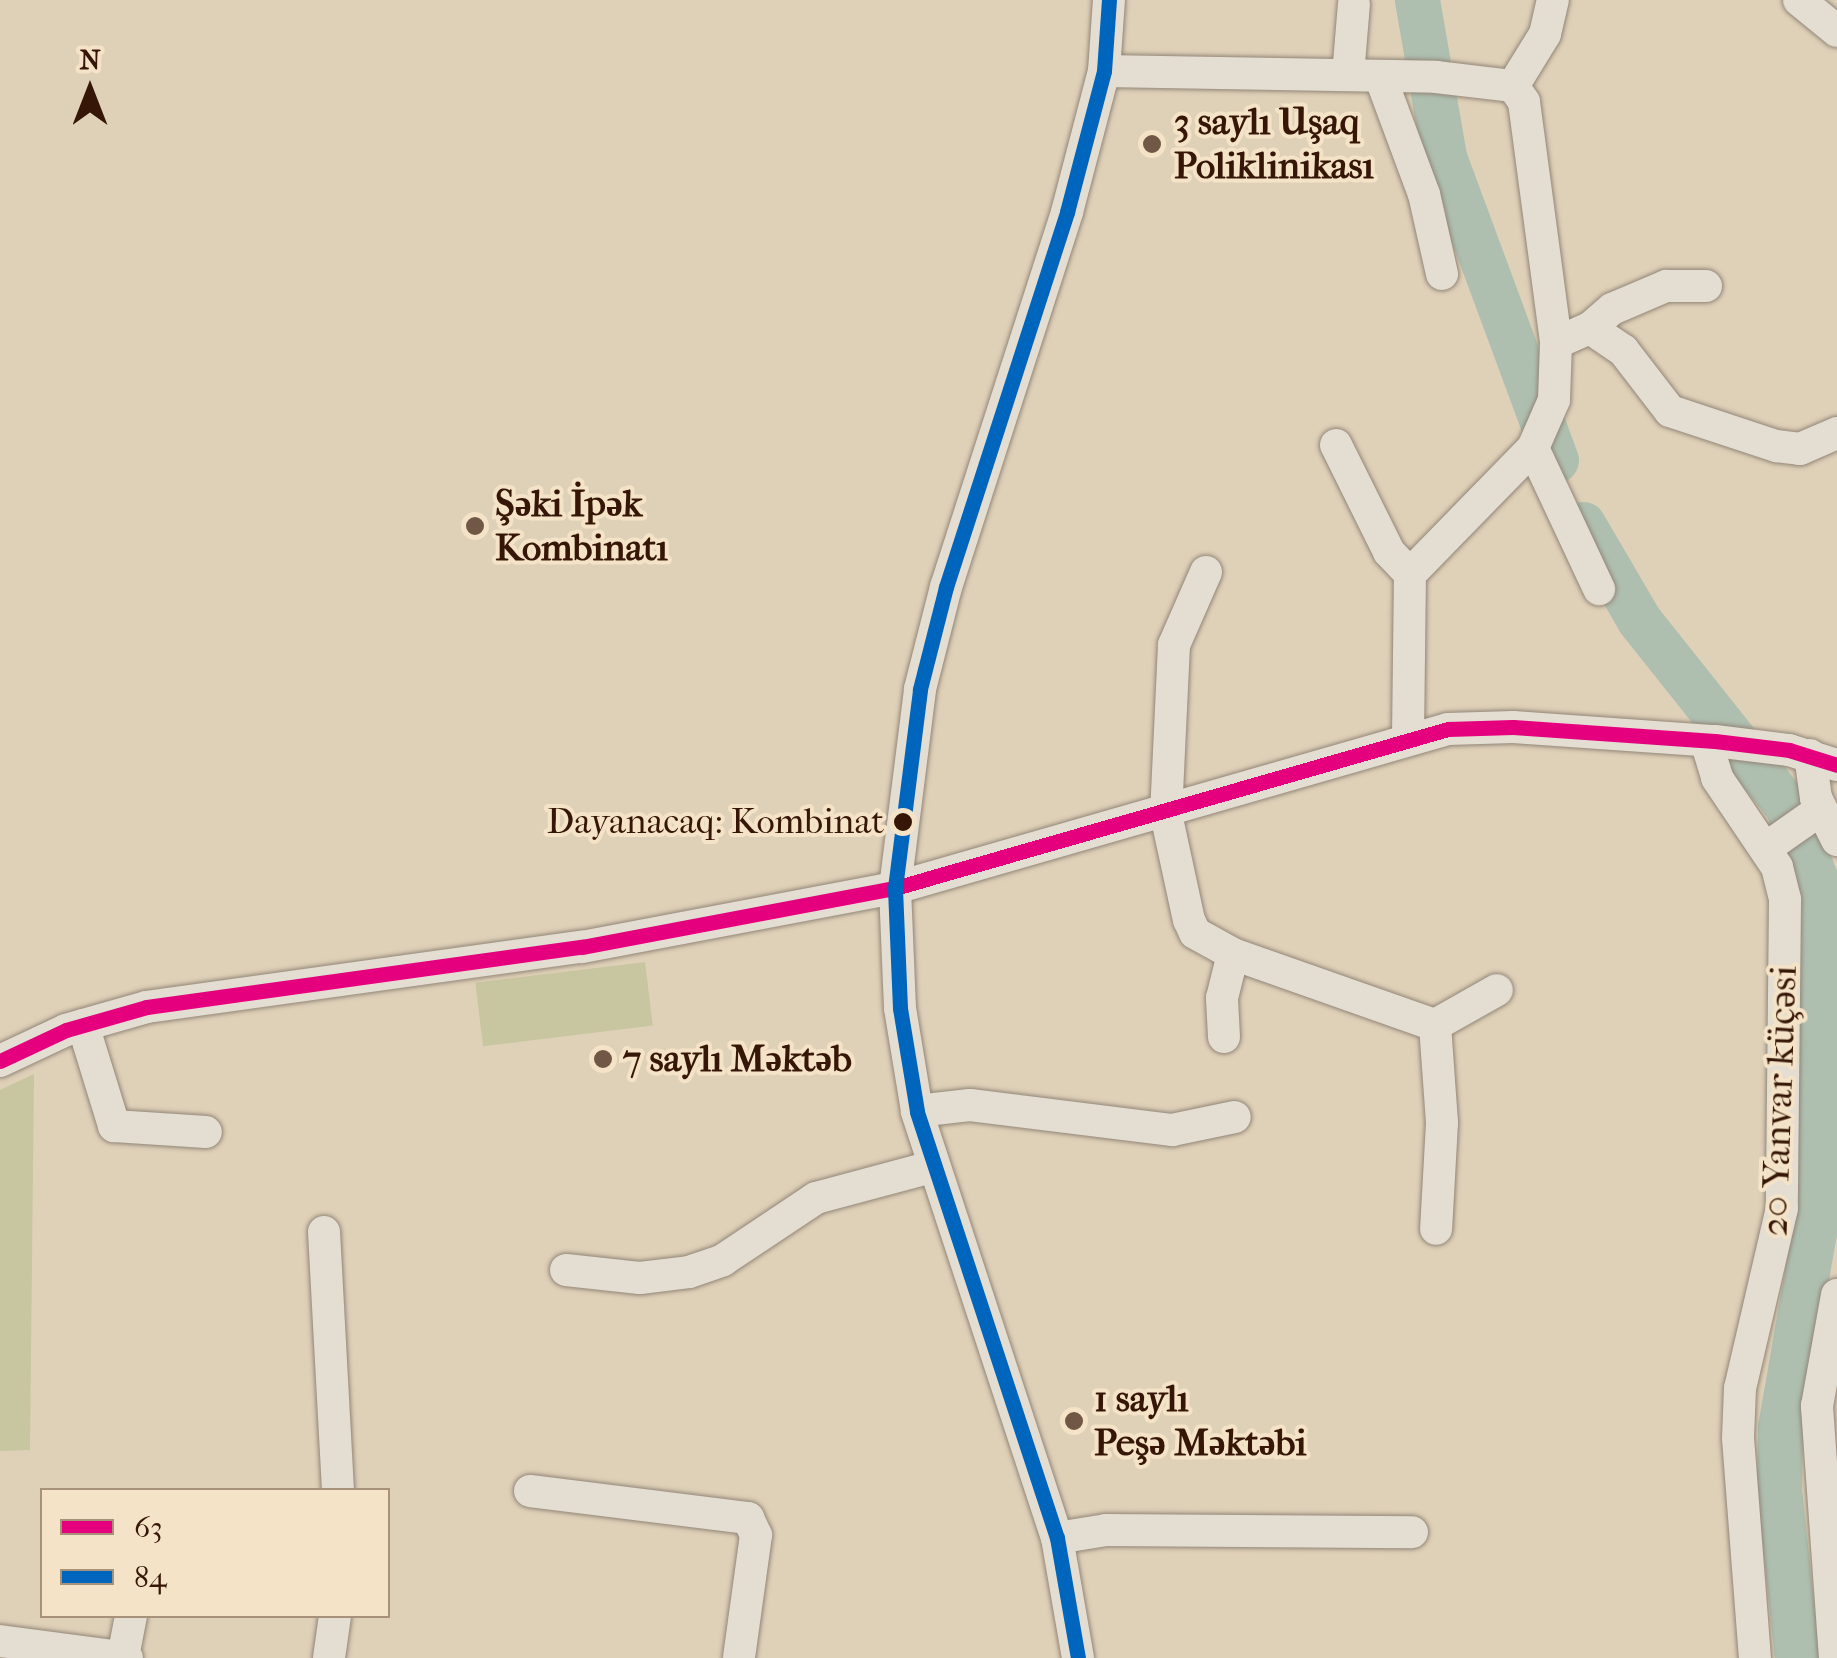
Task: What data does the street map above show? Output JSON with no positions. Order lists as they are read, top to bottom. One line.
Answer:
{"streets":{"street":["20 Yanvar küçəsi"]},"places":["3 saylı Uşaq Poliklinikası","Şəki İpək Kombinatı","Dayanacaq: Kombinat","7 saylı Məktəb","1 saylı Peşə Məktəbi"],"lines":["transit line 84","transit line 63"],"legend":["63","84"],"north":"top"}
